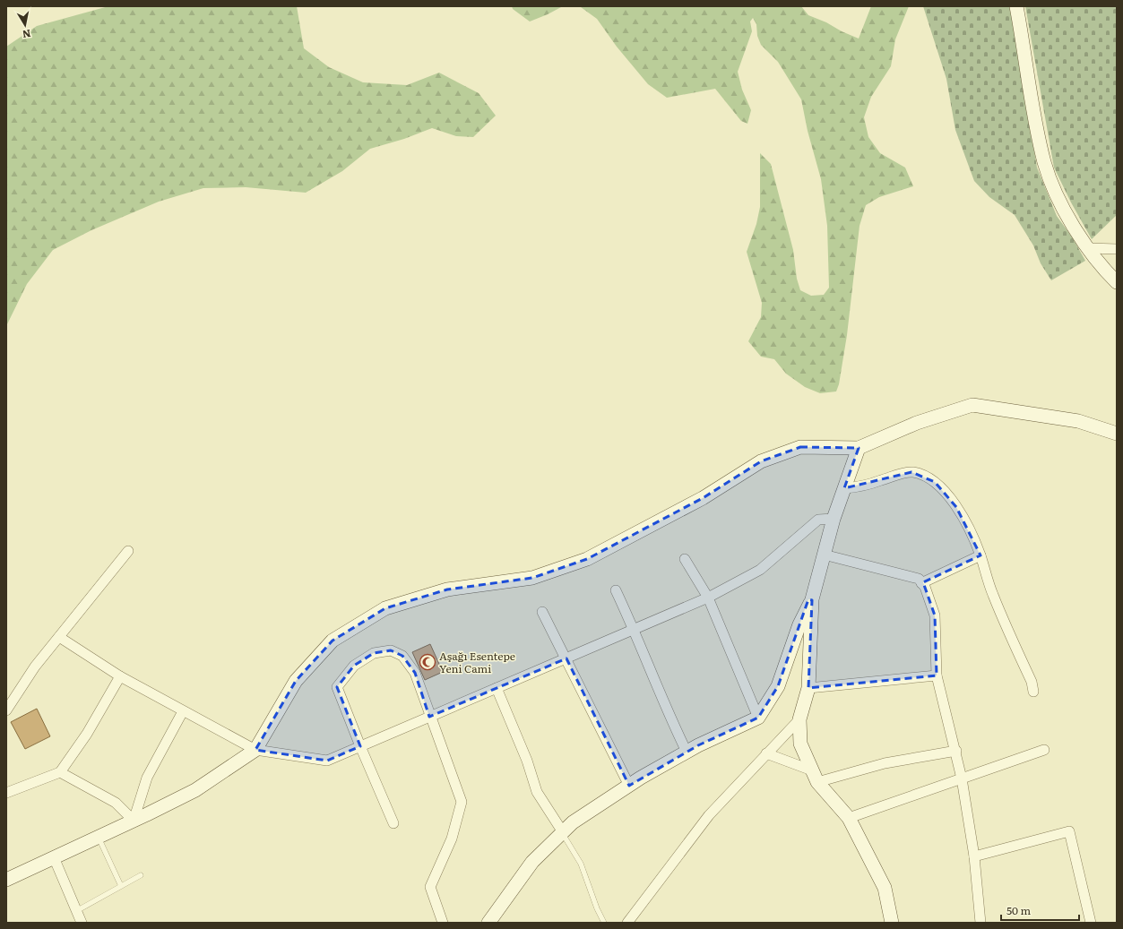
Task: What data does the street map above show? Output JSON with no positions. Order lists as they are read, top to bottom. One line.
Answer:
{"places":{"mosque":["Aşağı Esentepe Yeni Cami"]},"scale_bar":"50 m","north":"bottom"}
